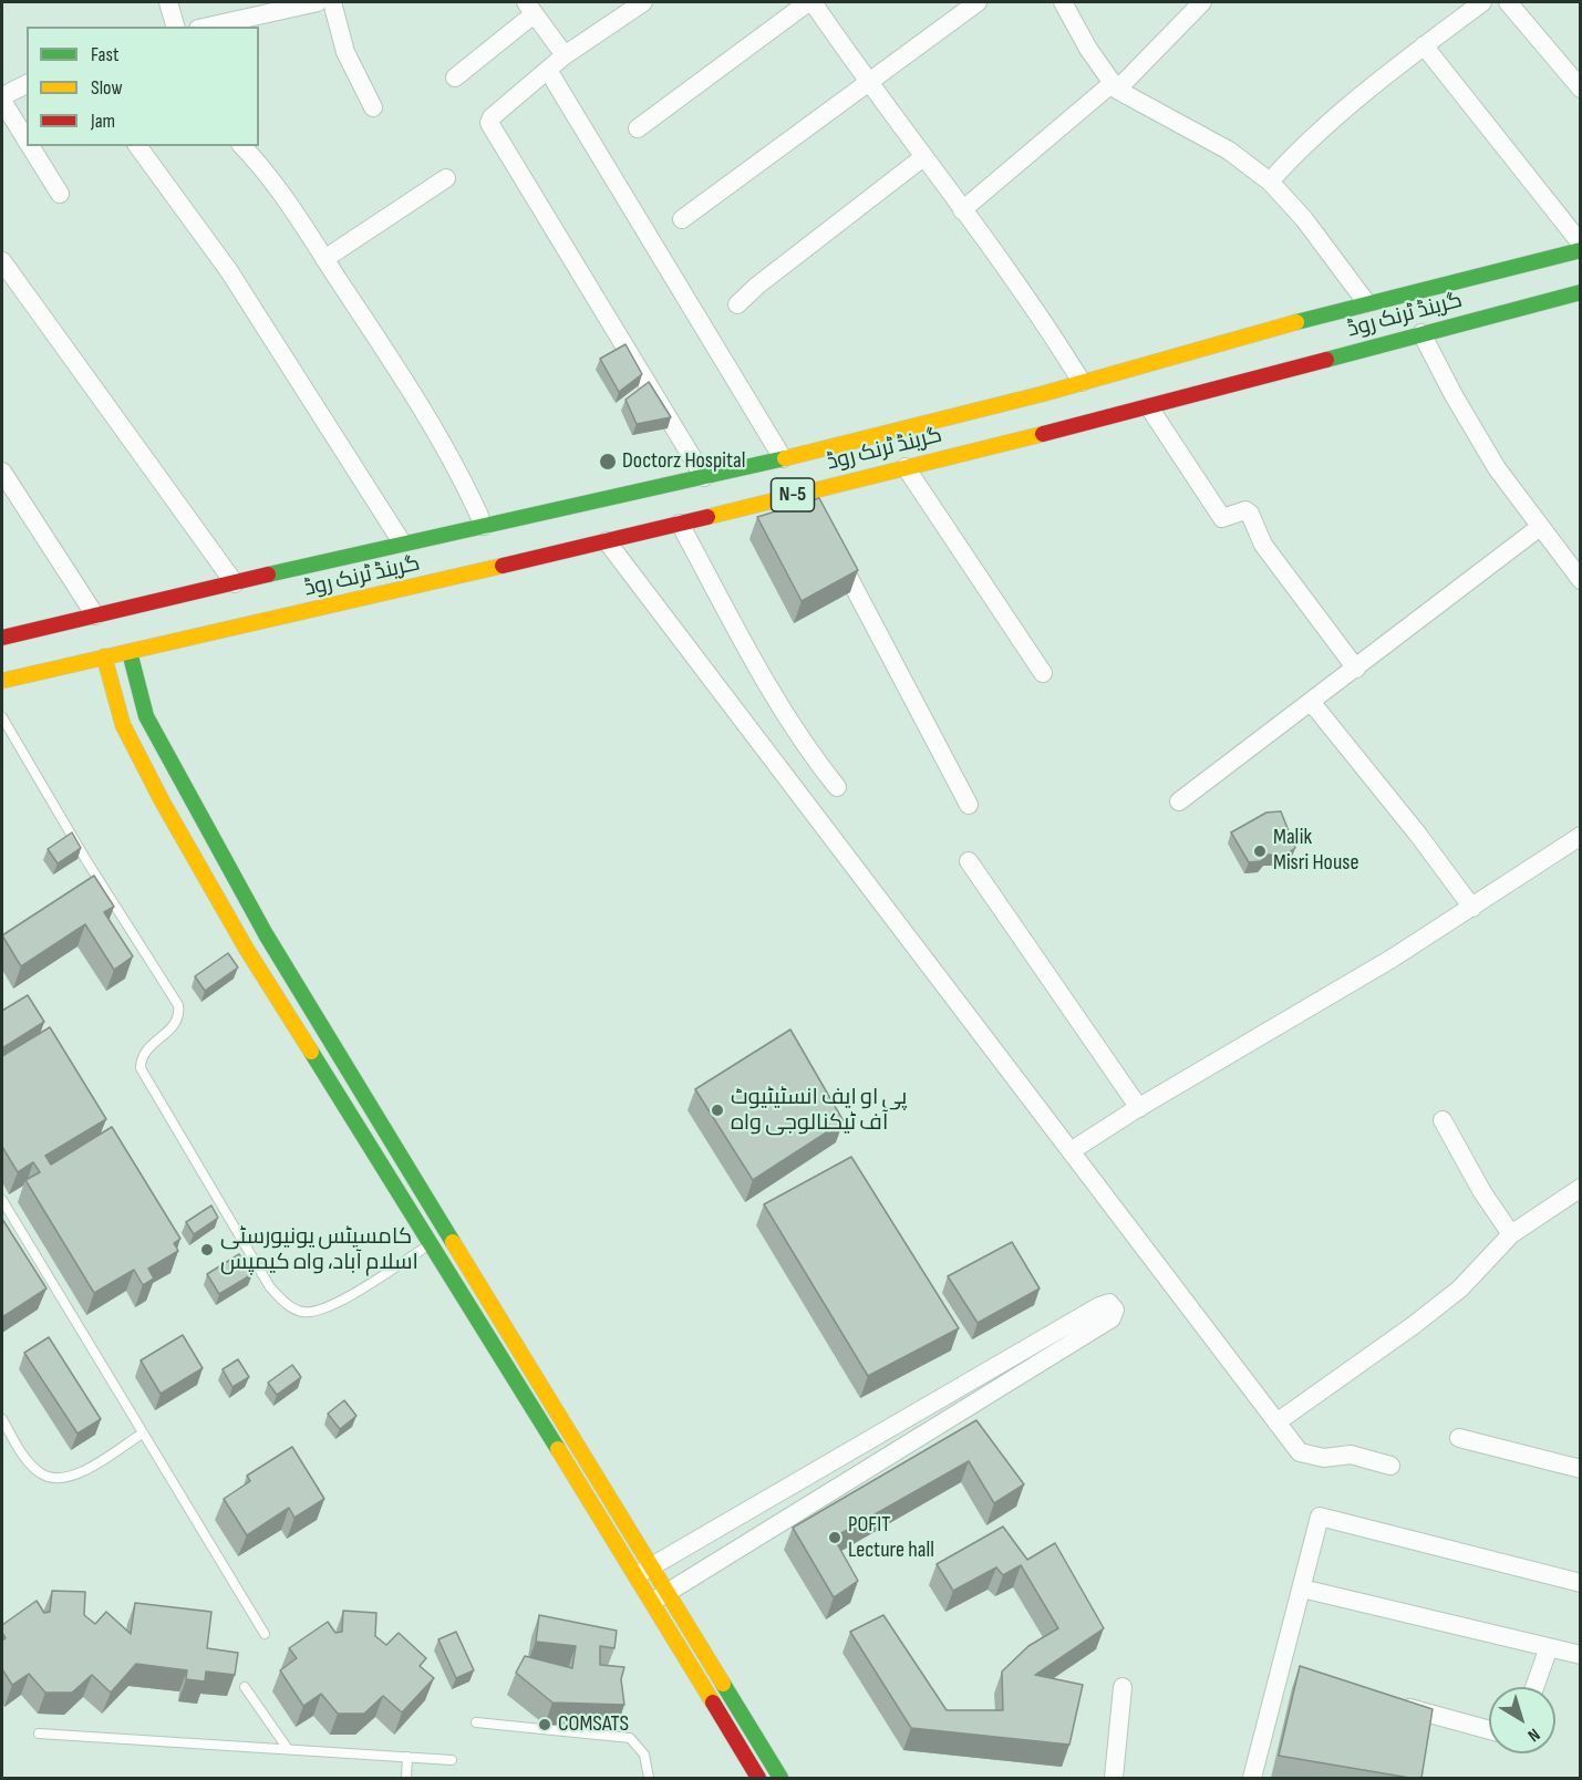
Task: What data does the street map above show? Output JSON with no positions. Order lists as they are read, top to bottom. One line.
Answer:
{"streets":{"main road":["گرینڈ ٹرنک روڈ","N-5"]},"places":["Doctorz Hospital","Malik Misri House","پی او ایف انسٹیٹیوٹ آف ٹیکنالوجی واہ","کامسیٹس یونیورسٹی اسلام آباد، واہ کیمپس","POFIT Lecture hall","COMSATS"],"legend":["Fast","Slow","Jam"],"north":"bottom right"}
